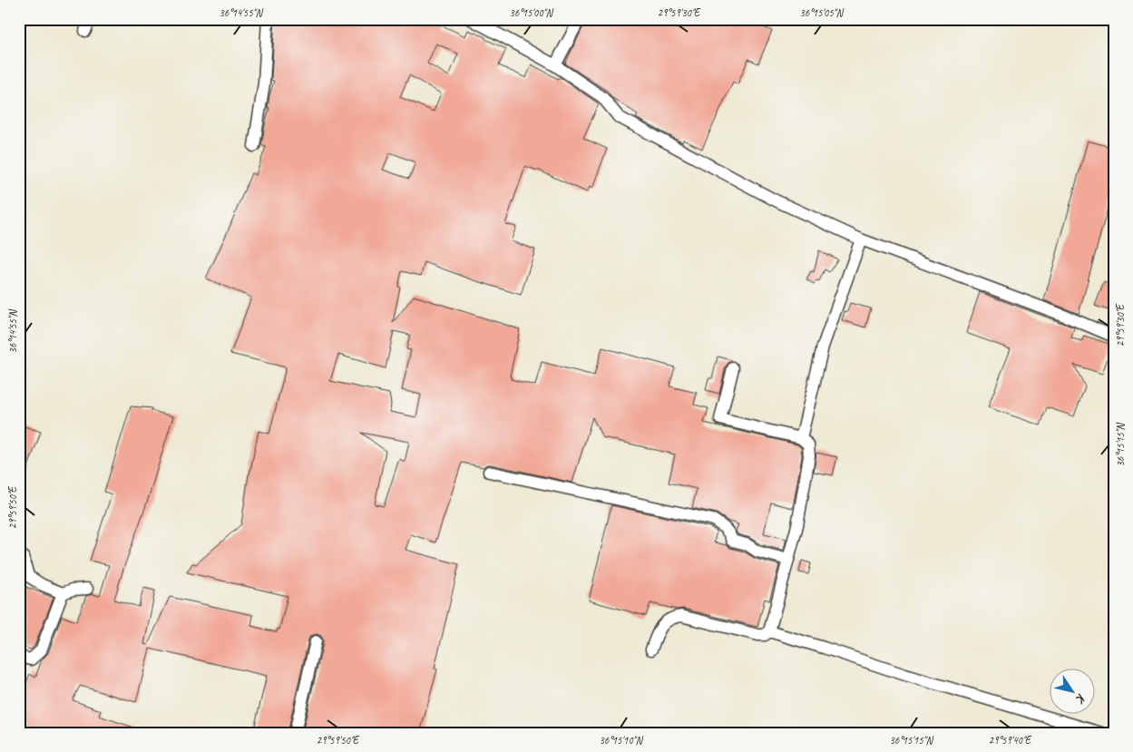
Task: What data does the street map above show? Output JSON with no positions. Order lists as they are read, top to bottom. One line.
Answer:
{"north":"bottom right","coordinates":["36°14'55\"N","36°15'00\"N","29°59'30\"E","36°15'05\"N","36°15'15\"N","29°59'50\"E","36°15'10\"N","29°59'40\"E"]}
